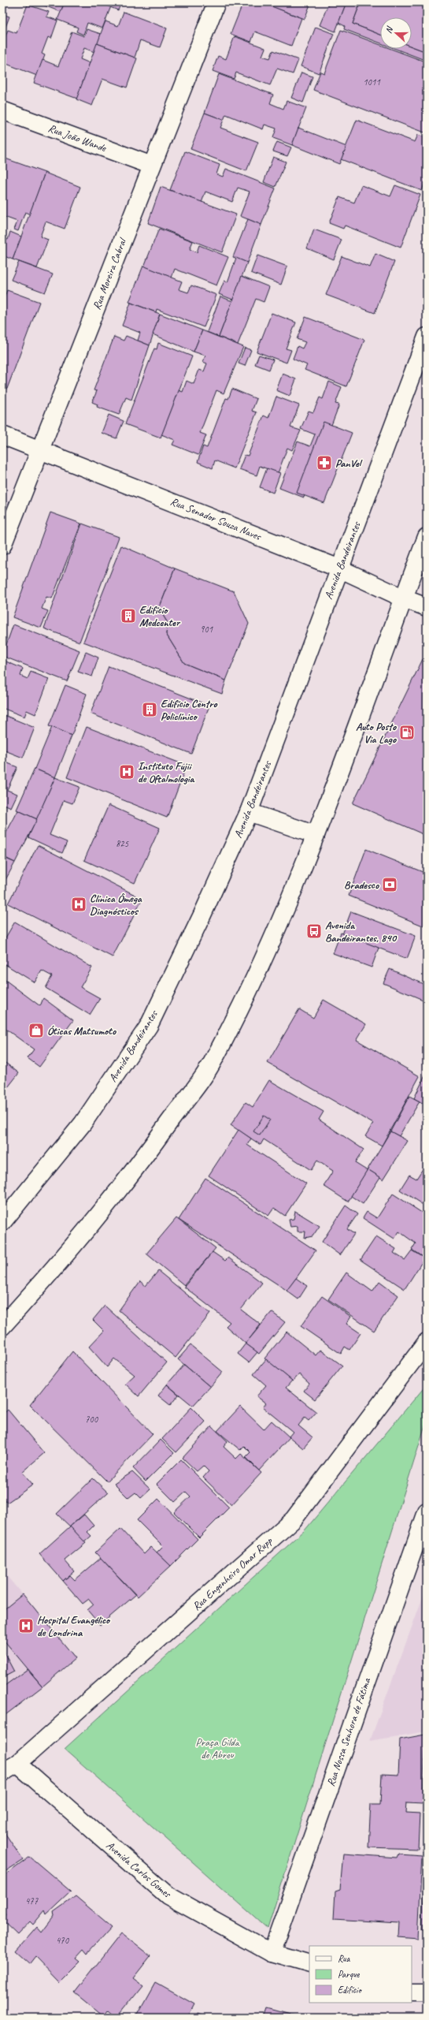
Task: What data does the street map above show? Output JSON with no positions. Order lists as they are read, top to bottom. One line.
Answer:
{"streets":{"main road":["Rua João Wande","Rua Moreira Cabral","Rua Senador Souza Naves","Avenida Bandeirantes","Rua Engenheiro Omar Rupp","Rua Nossa Senhora de Fátima","Avenida Carlos Gomes"]},"crossings":[["Rua João Wande","Rua Moreira Cabral"],["Rua Moreira Cabral","Rua Senador Souza Naves"],["Rua Senador Souza Naves","Avenida Bandeirantes"],["Rua Engenheiro Omar Rupp","Avenida Carlos Gomes"],["Rua Nossa Senhora de Fátima","Avenida Carlos Gomes"]],"parks":["Praça Gilda de Abreu"],"places":{"pharmacy":["PanVel"],"building":["Edifício Medcenter","Edifício Centro Policlínico"],"fuel station":["Auto Posto Via Lago"],"hospital":["Instituto Fujii de Oftalmologia","Clínica Ômega Diagnósticos","Hospital Evangélico de Londrina"],"bank":["Bradesco"],"bus stop":["Avenida Bandeirantes, 840"],"shop":["Óticas Matsumoto"]},"house_numbers":["1011","901","825","700","477","470"],"legend":["Rua","Parque","Edifício"],"north":"left"}
